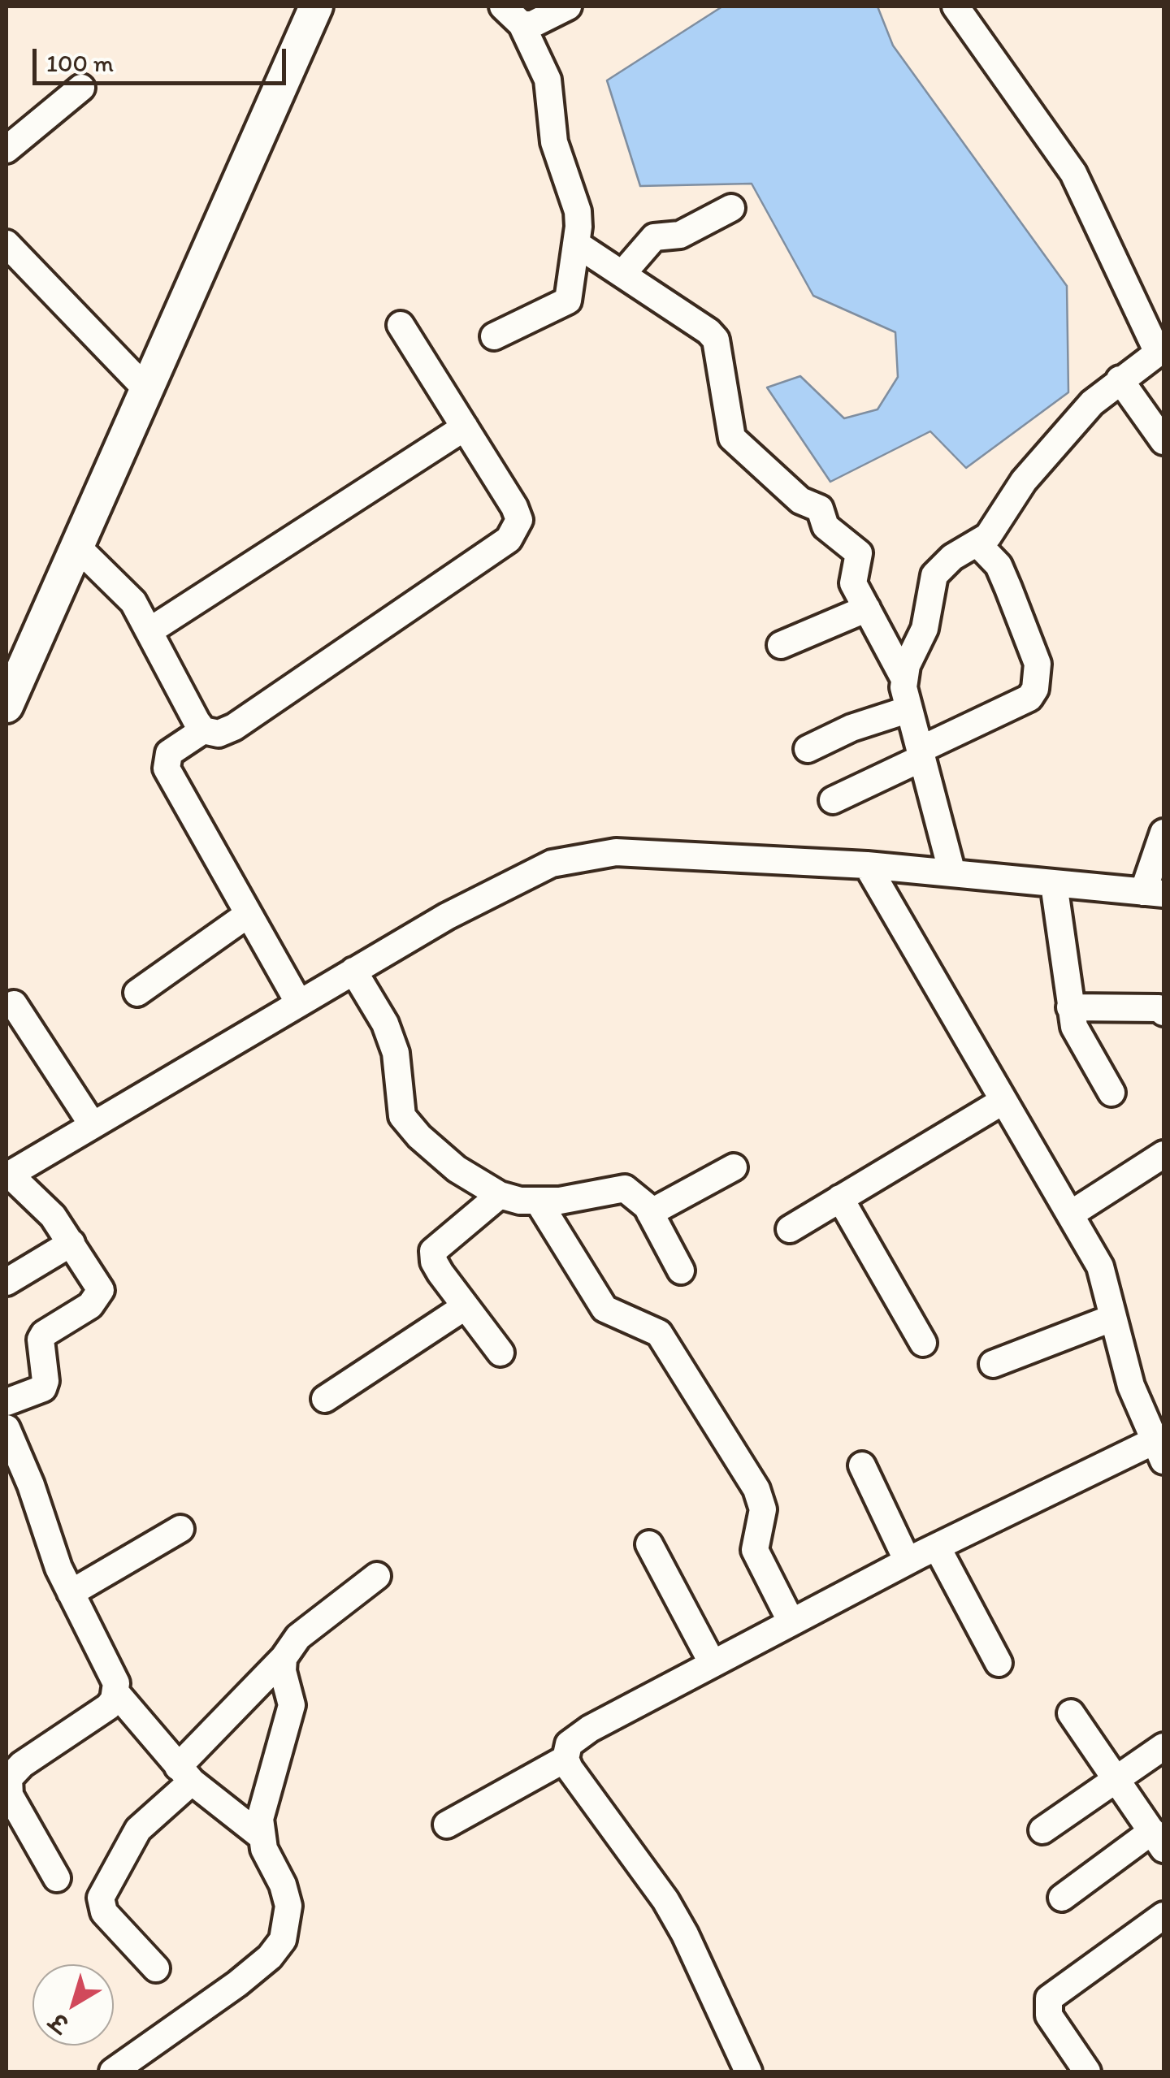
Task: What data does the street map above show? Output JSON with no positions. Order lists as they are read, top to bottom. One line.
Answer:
{"scale_bar":"100 m","north":"bottom left"}
